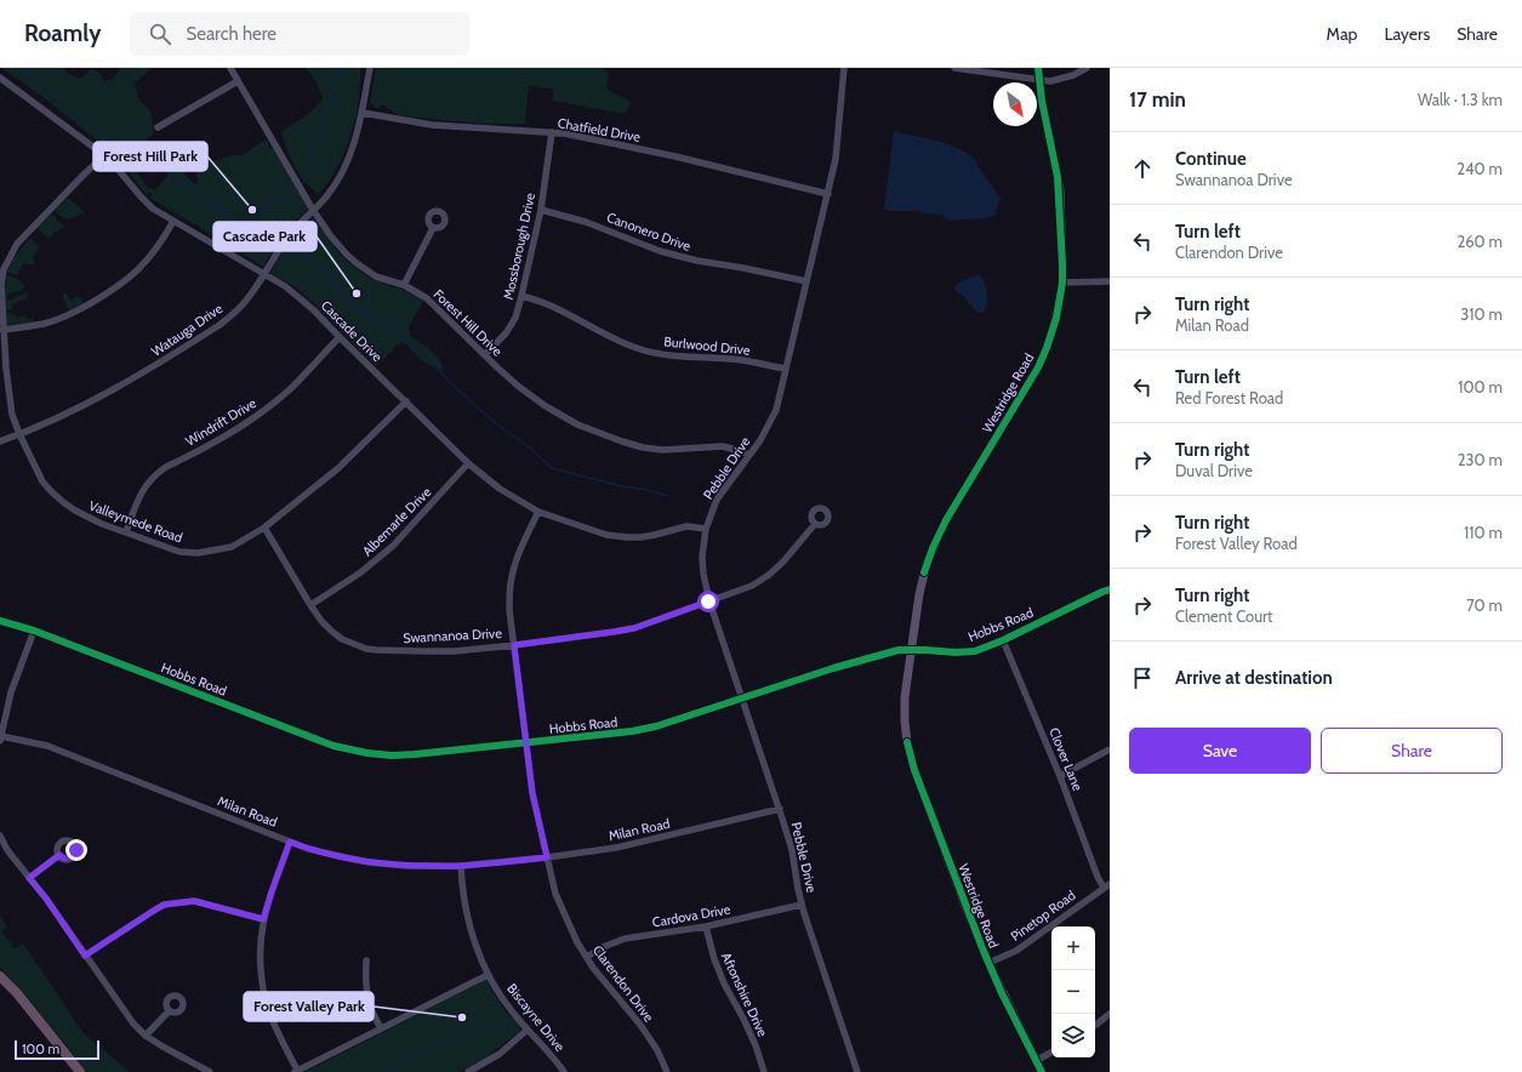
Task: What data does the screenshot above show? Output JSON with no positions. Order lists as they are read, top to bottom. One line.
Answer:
{"streets":{"main road":["Westridge Road"],"street":["Chatfield Drive","Canonero Drive","Mossborough Drive","Forest Hill Drive","Watauga Drive","Cascade Drive","Burlwood Drive","Windrift Drive","Pebble Drive","Valleymede Road","Albemarle Drive","Hobbs Road","Swannanoa Drive","Clover Lane","Milan Road","Cardova Drive","Pinetop Road","Clarendon Drive","Aftonshire Drive","Biscayne Drive"]},"crossings":[["Chatfield Drive","Mossborough Drive"],["Chatfield Drive","Watauga Drive"],["Chatfield Drive","Pebble Drive"],["Canonero Drive","Mossborough Drive"],["Canonero Drive","Pebble Drive"],["Mossborough Drive","Forest Hill Drive"],["Mossborough Drive","Burlwood Drive"],["Forest Hill Drive","Watauga Drive"],["Forest Hill Drive","Pebble Drive"],["Watauga Drive","Cascade Drive"],["Watauga Drive","Valleymede Road"],["Cascade Drive","Windrift Drive"],["Cascade Drive","Pebble Drive"],["Cascade Drive","Valleymede Road"],["Cascade Drive","Albemarle Drive"],["Cascade Drive","Clarendon Drive"],["Burlwood Drive","Pebble Drive"],["Westridge Road","Hobbs Road"],["Westridge Road","Pinetop Road"],["Windrift Drive","Valleymede Road"],["Pebble Drive","Hobbs Road"],["Pebble Drive","Swannanoa Drive"],["Pebble Drive","Milan Road"],["Pebble Drive","Cardova Drive"],["Valleymede Road","Swannanoa Drive"],["Albemarle Drive","Swannanoa Drive"],["Hobbs Road","Clover Lane"],["Hobbs Road","Clarendon Drive"],["Swannanoa Drive","Clarendon Drive"],["Clover Lane","Pinetop Road"],["Milan Road","Clarendon Drive"],["Milan Road","Biscayne Drive"],["Cardova Drive","Clarendon Drive"],["Cardova Drive","Aftonshire Drive"]],"places":["Forest Hill Park","Cascade Park","Forest Valley Park"],"scale_bar":"100 m","north":"bottom right","page":{"header":"Roamly","search":"Search here","nav":["Map","Layers","Share"],"heading":["17 min","Walk · 1.3 km"],"list":[["Continue","Swannanoa Drive","240 m"],["Turn left","Clarendon Drive","260 m"],["Turn right","Milan Road","310 m"],["Turn left","Red Forest Road","100 m"],["Turn right","Duval Drive","230 m"],["Turn right","Forest Valley Road","110 m"],["Turn right","Clement Court","70 m"],"Arrive at destination"],"buttons":["Save","Share"],"map_buttons":["+","−"],"scale":"100 m"}}
